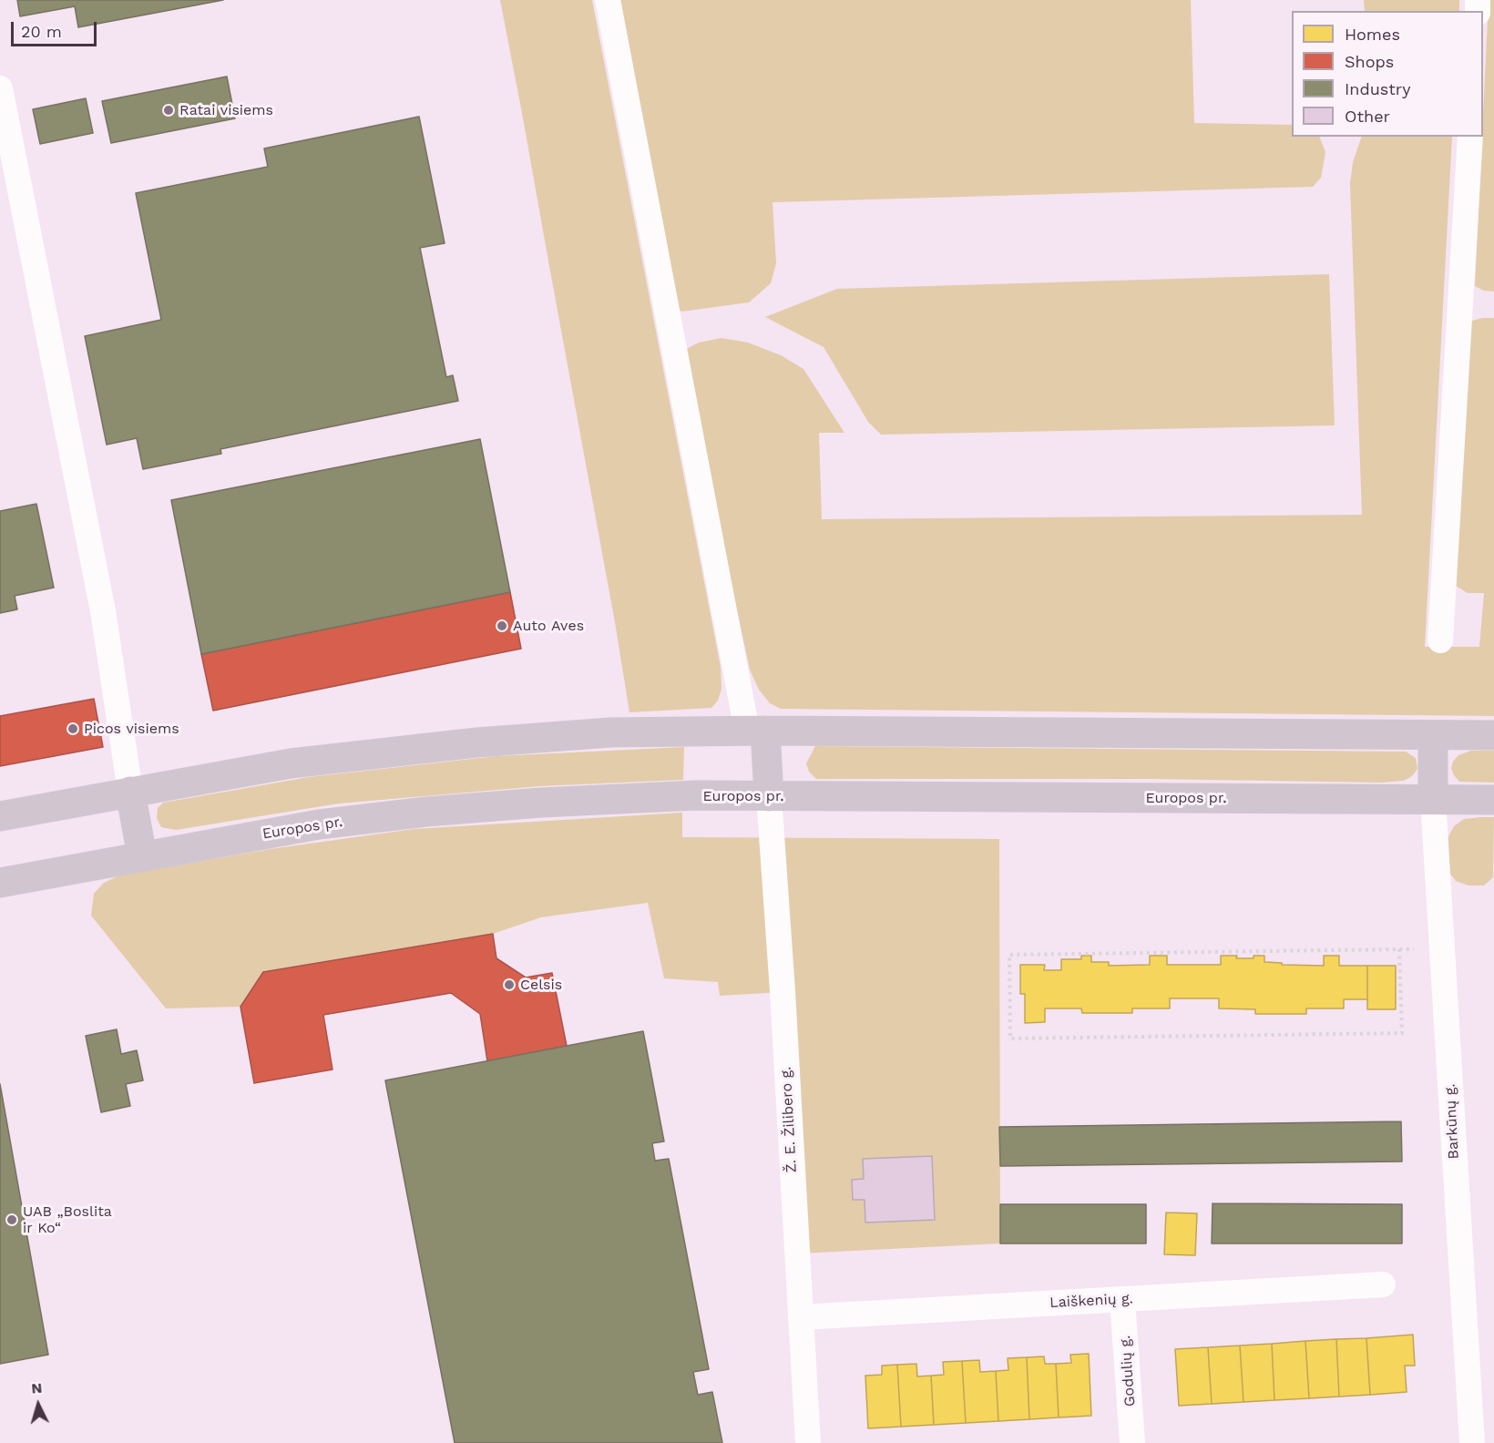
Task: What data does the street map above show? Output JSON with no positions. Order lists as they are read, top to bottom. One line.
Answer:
{"streets":{"main road":["Europos pr."],"street":["Ž. E. Žilibero g.","Barkūnų g.","Laiškenių g.","Godulių g."]},"crossings":[["Europos pr.","Ž. E. Žilibero g."],["Europos pr.","Barkūnų g."],["Ž. E. Žilibero g.","Laiškenių g."],["Laiškenių g.","Godulių g."]],"places":["Ratai visiems","Auto Aves","Picos visiems","Celsis","UAB „Boslita ir Ko“"],"legend":["Homes","Shops","Industry","Other"],"scale_bar":"20 m","north":"top"}
